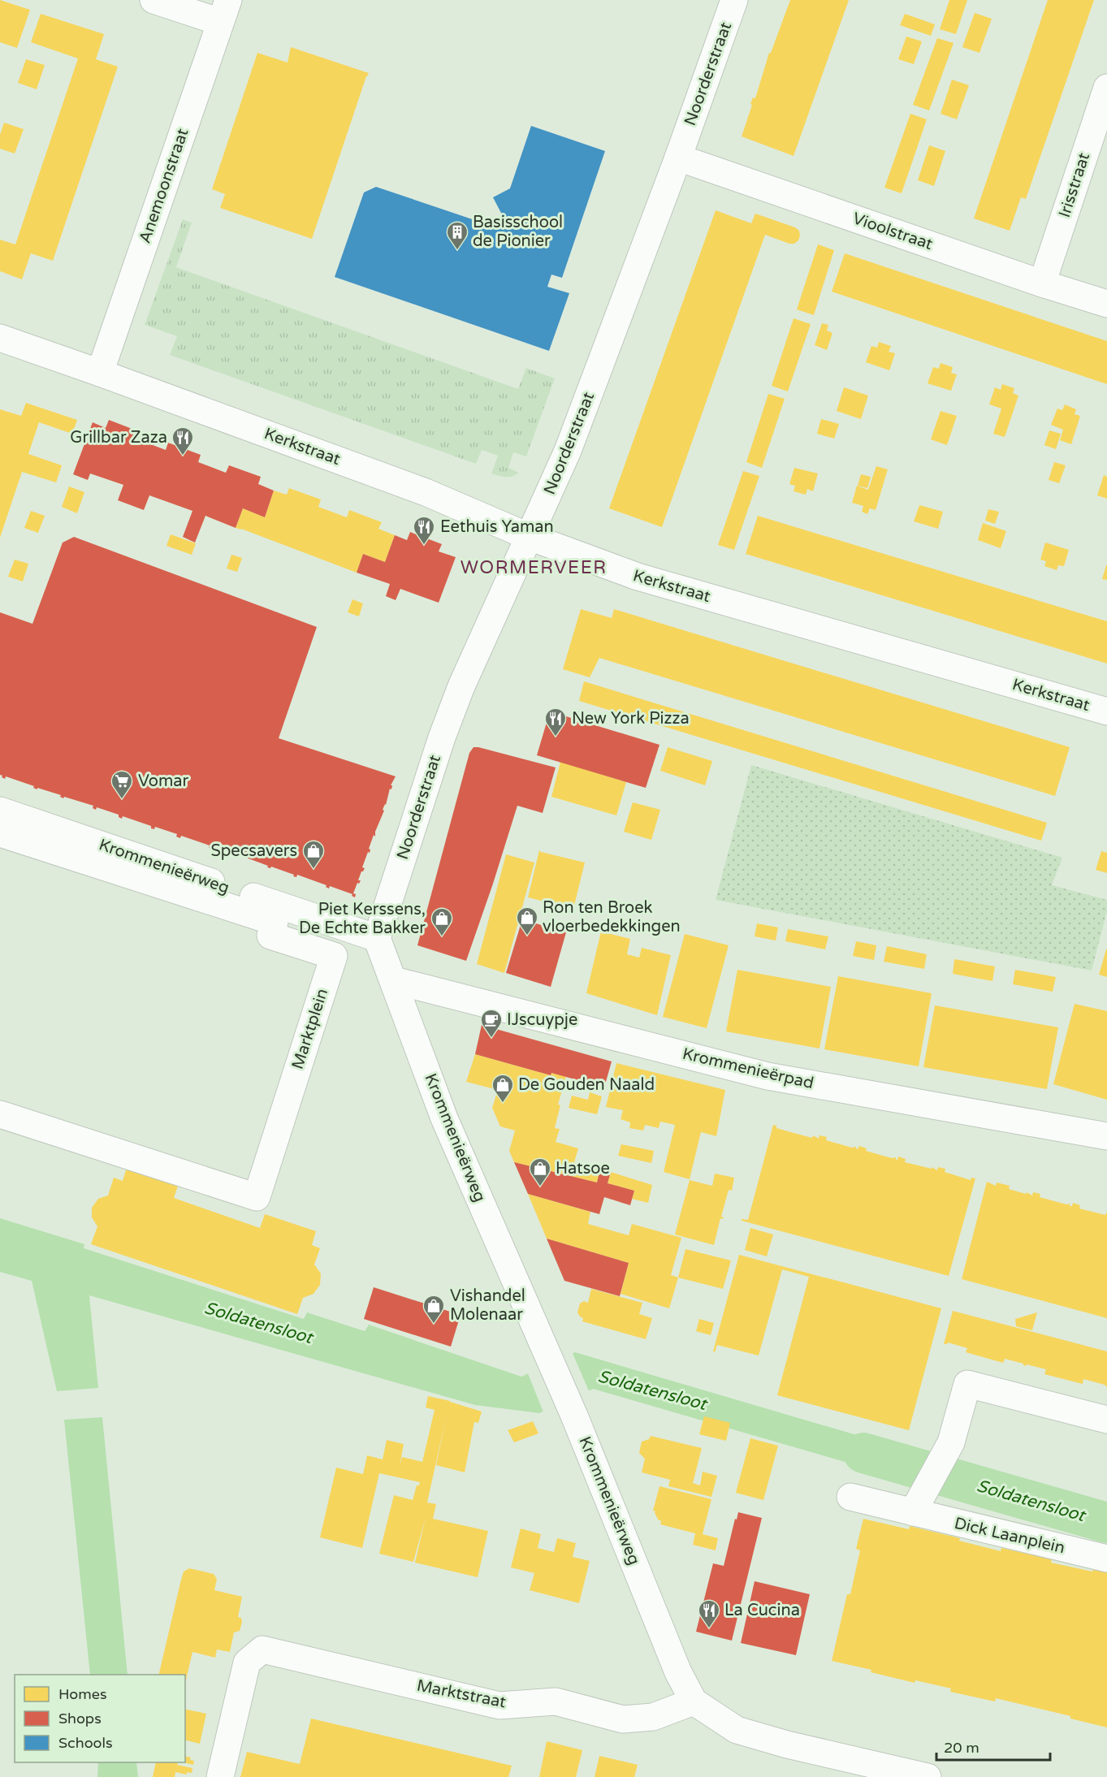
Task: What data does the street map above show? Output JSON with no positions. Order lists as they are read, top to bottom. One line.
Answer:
{"streets":{"street":["Noorderstraat","Irisstraat","Anemoonstraat","Vioolstraat","Kerkstraat","Krommenieërweg","Marktplein","Krommenieërpad","Dick Laanplein","Marktstraat"]},"crossings":[["Noorderstraat","Vioolstraat"],["Noorderstraat","Kerkstraat"],["Noorderstraat","Krommenieërweg"],["Irisstraat","Vioolstraat"],["Anemoonstraat","Kerkstraat"],["Krommenieërweg","Krommenieërpad"],["Krommenieërweg","Marktstraat"]],"districts":["WORMERVEER"],"water":["Soldatensloot"],"places":{"building":["Basisschool de Pionier"],"restaurant":["Grillbar Zaza","Eethuis Yaman","New York Pizza","La Cucina"],"supermarket":["Vomar"],"shop":["Specsavers","Ron ten Broek vloerbedekkingen","Piet Kerssens, De Echte Bakker","De Gouden Naald","Hatsoe","Vishandel Molenaar"],"cafe":["IJscuypje"]},"legend":["Homes","Shops","Schools"],"scale_bar":"20 m"}
